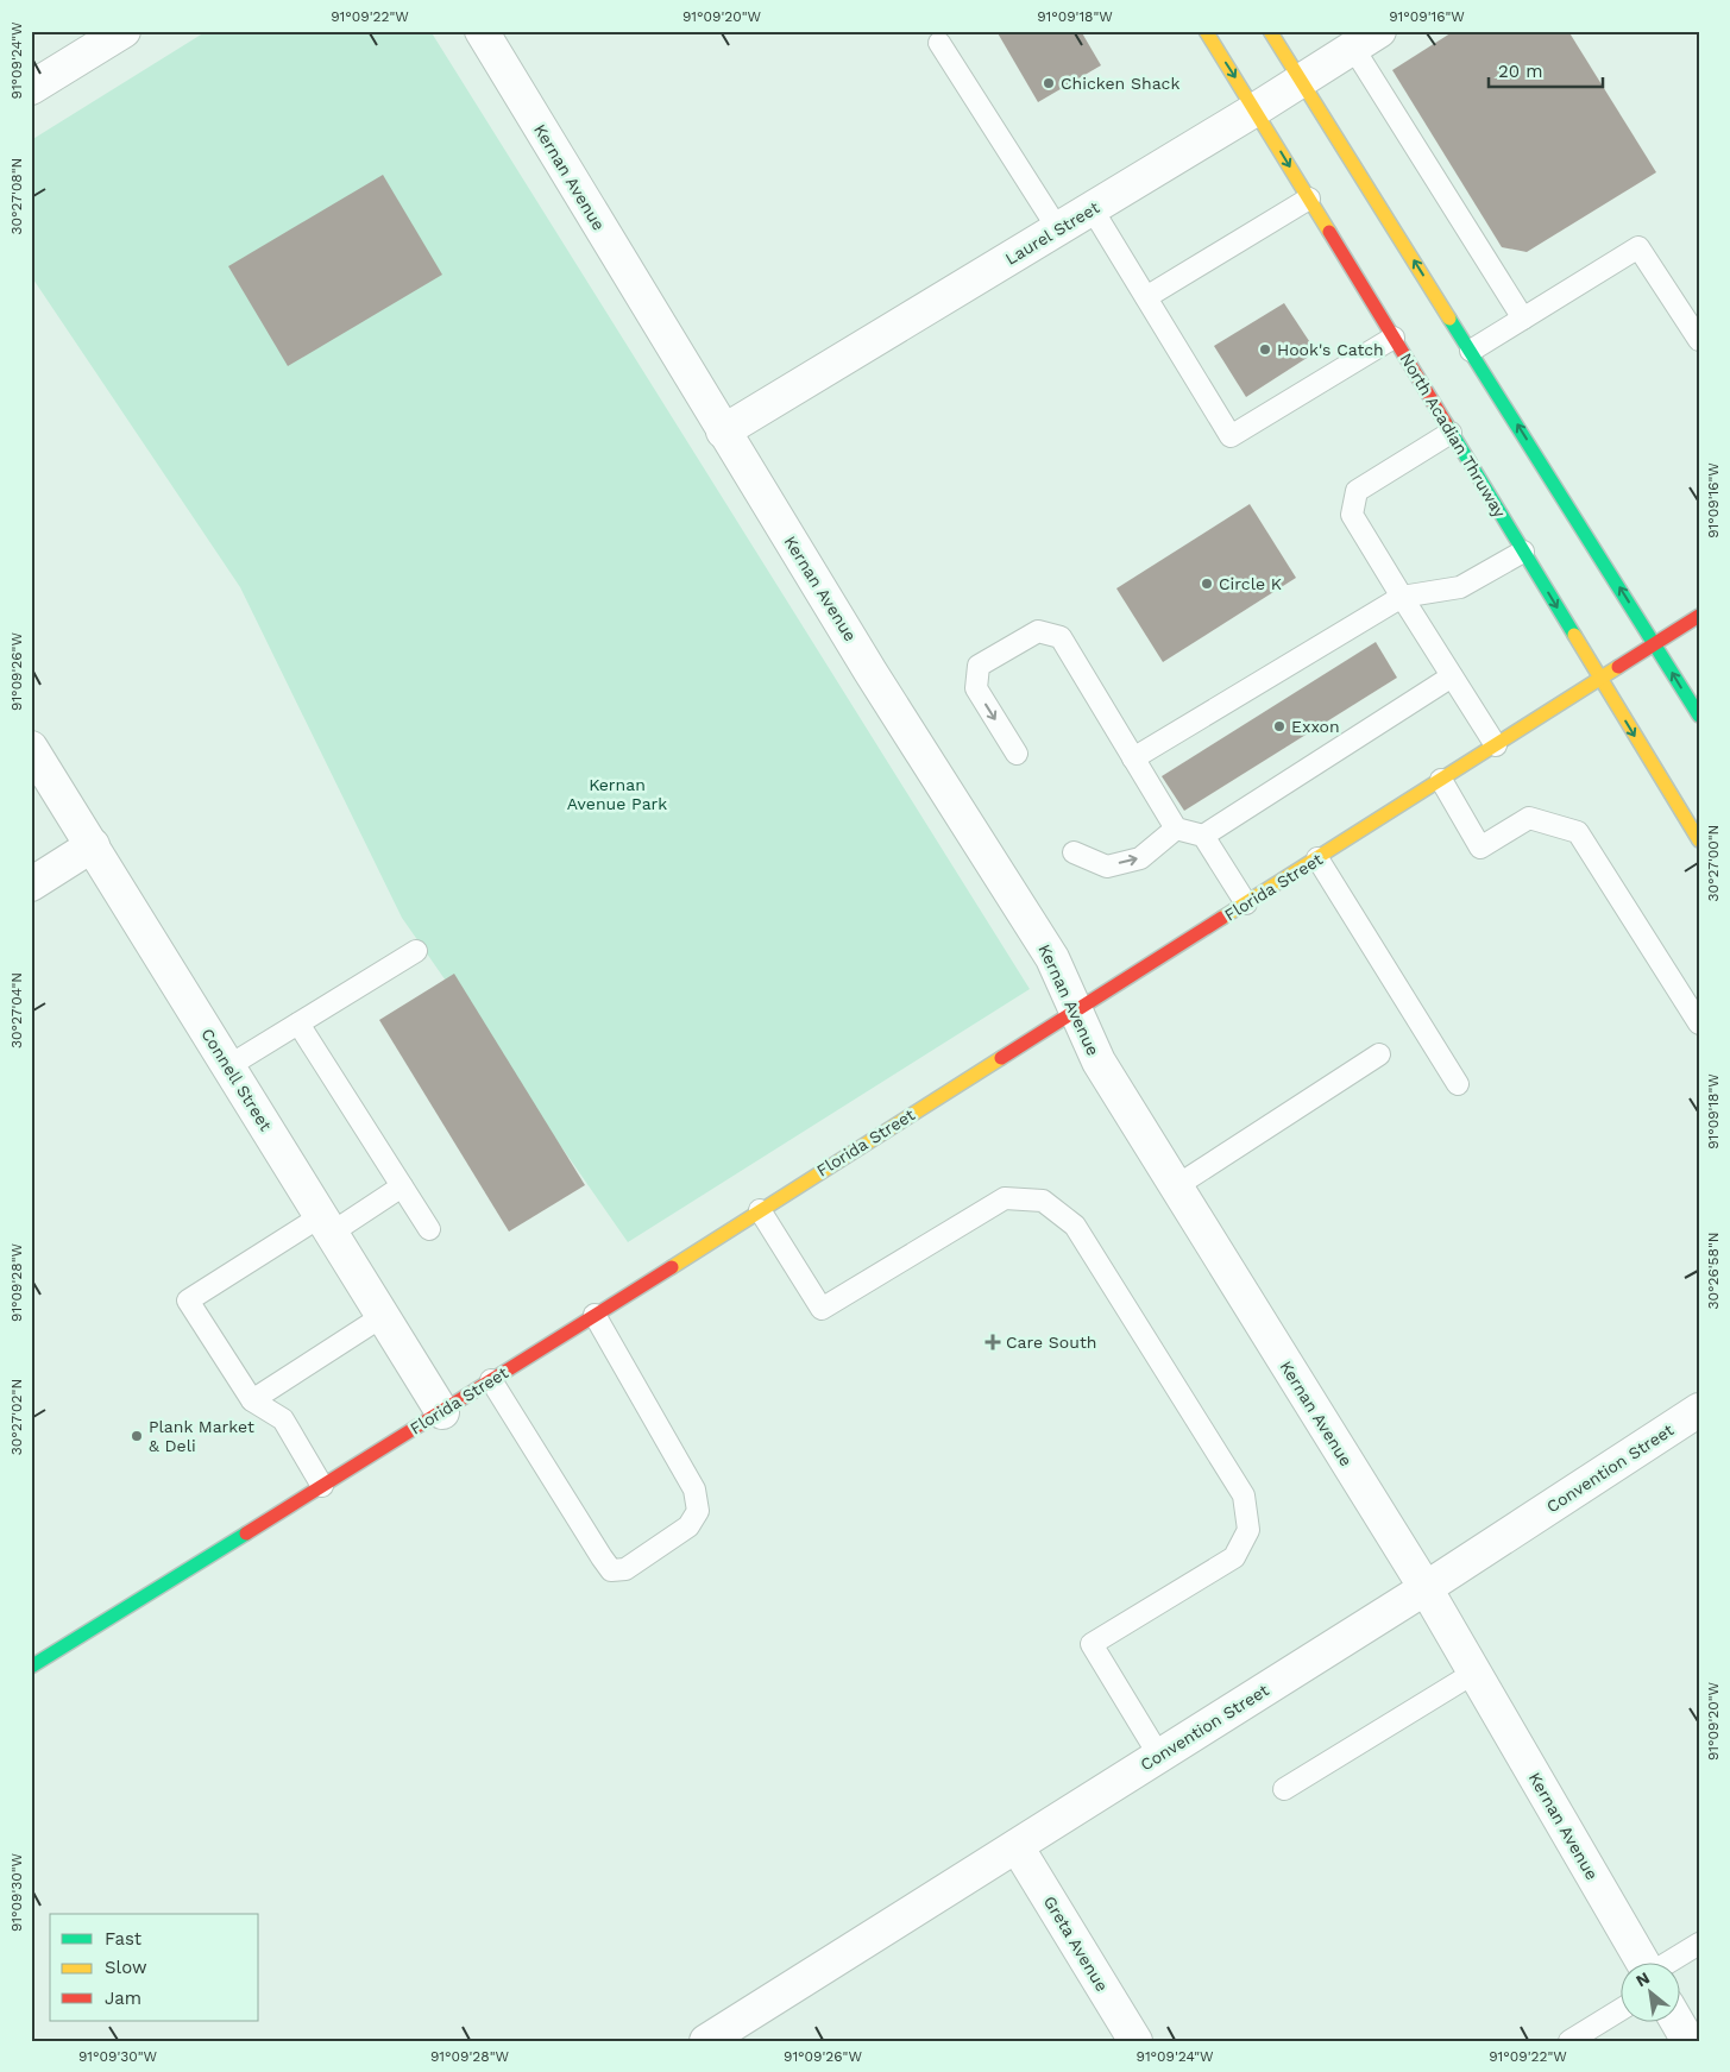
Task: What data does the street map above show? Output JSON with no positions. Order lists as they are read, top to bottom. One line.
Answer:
{"streets":{"main road":["North Acadian Thruway","Florida Street"],"street":["Kernan Avenue","Laurel Street","Connell Street","Convention Street","Greta Avenue"]},"crossings":[["Kernan Avenue","Laurel Street"],["Kernan Avenue","Florida Street"],["Kernan Avenue","Convention Street"],["Laurel Street","North Acadian Thruway"],["North Acadian Thruway","Florida Street"],["Florida Street","Connell Street"],["Convention Street","Greta Avenue"]],"parks":["Kernan Avenue Park"],"places":{"other":["Chicken Shack","Hook's Catch","Circle K","Exxon","Plank Market & Deli"],"health":["Care South"]},"legend":["Fast","Slow","Jam"],"scale_bar":"20 m","north":"top left","coordinates":["91°09'22\"W","91°09'20\"W","91°09'18\"W","91°09'16\"W","91°09'24\"W","30°27'08\"N","91°09'26\"W","30°27'00\"N","30°27'04\"N","30°26'58\"N","91°09'28\"W","30°27'02\"N","91°09'30\"W"]}
